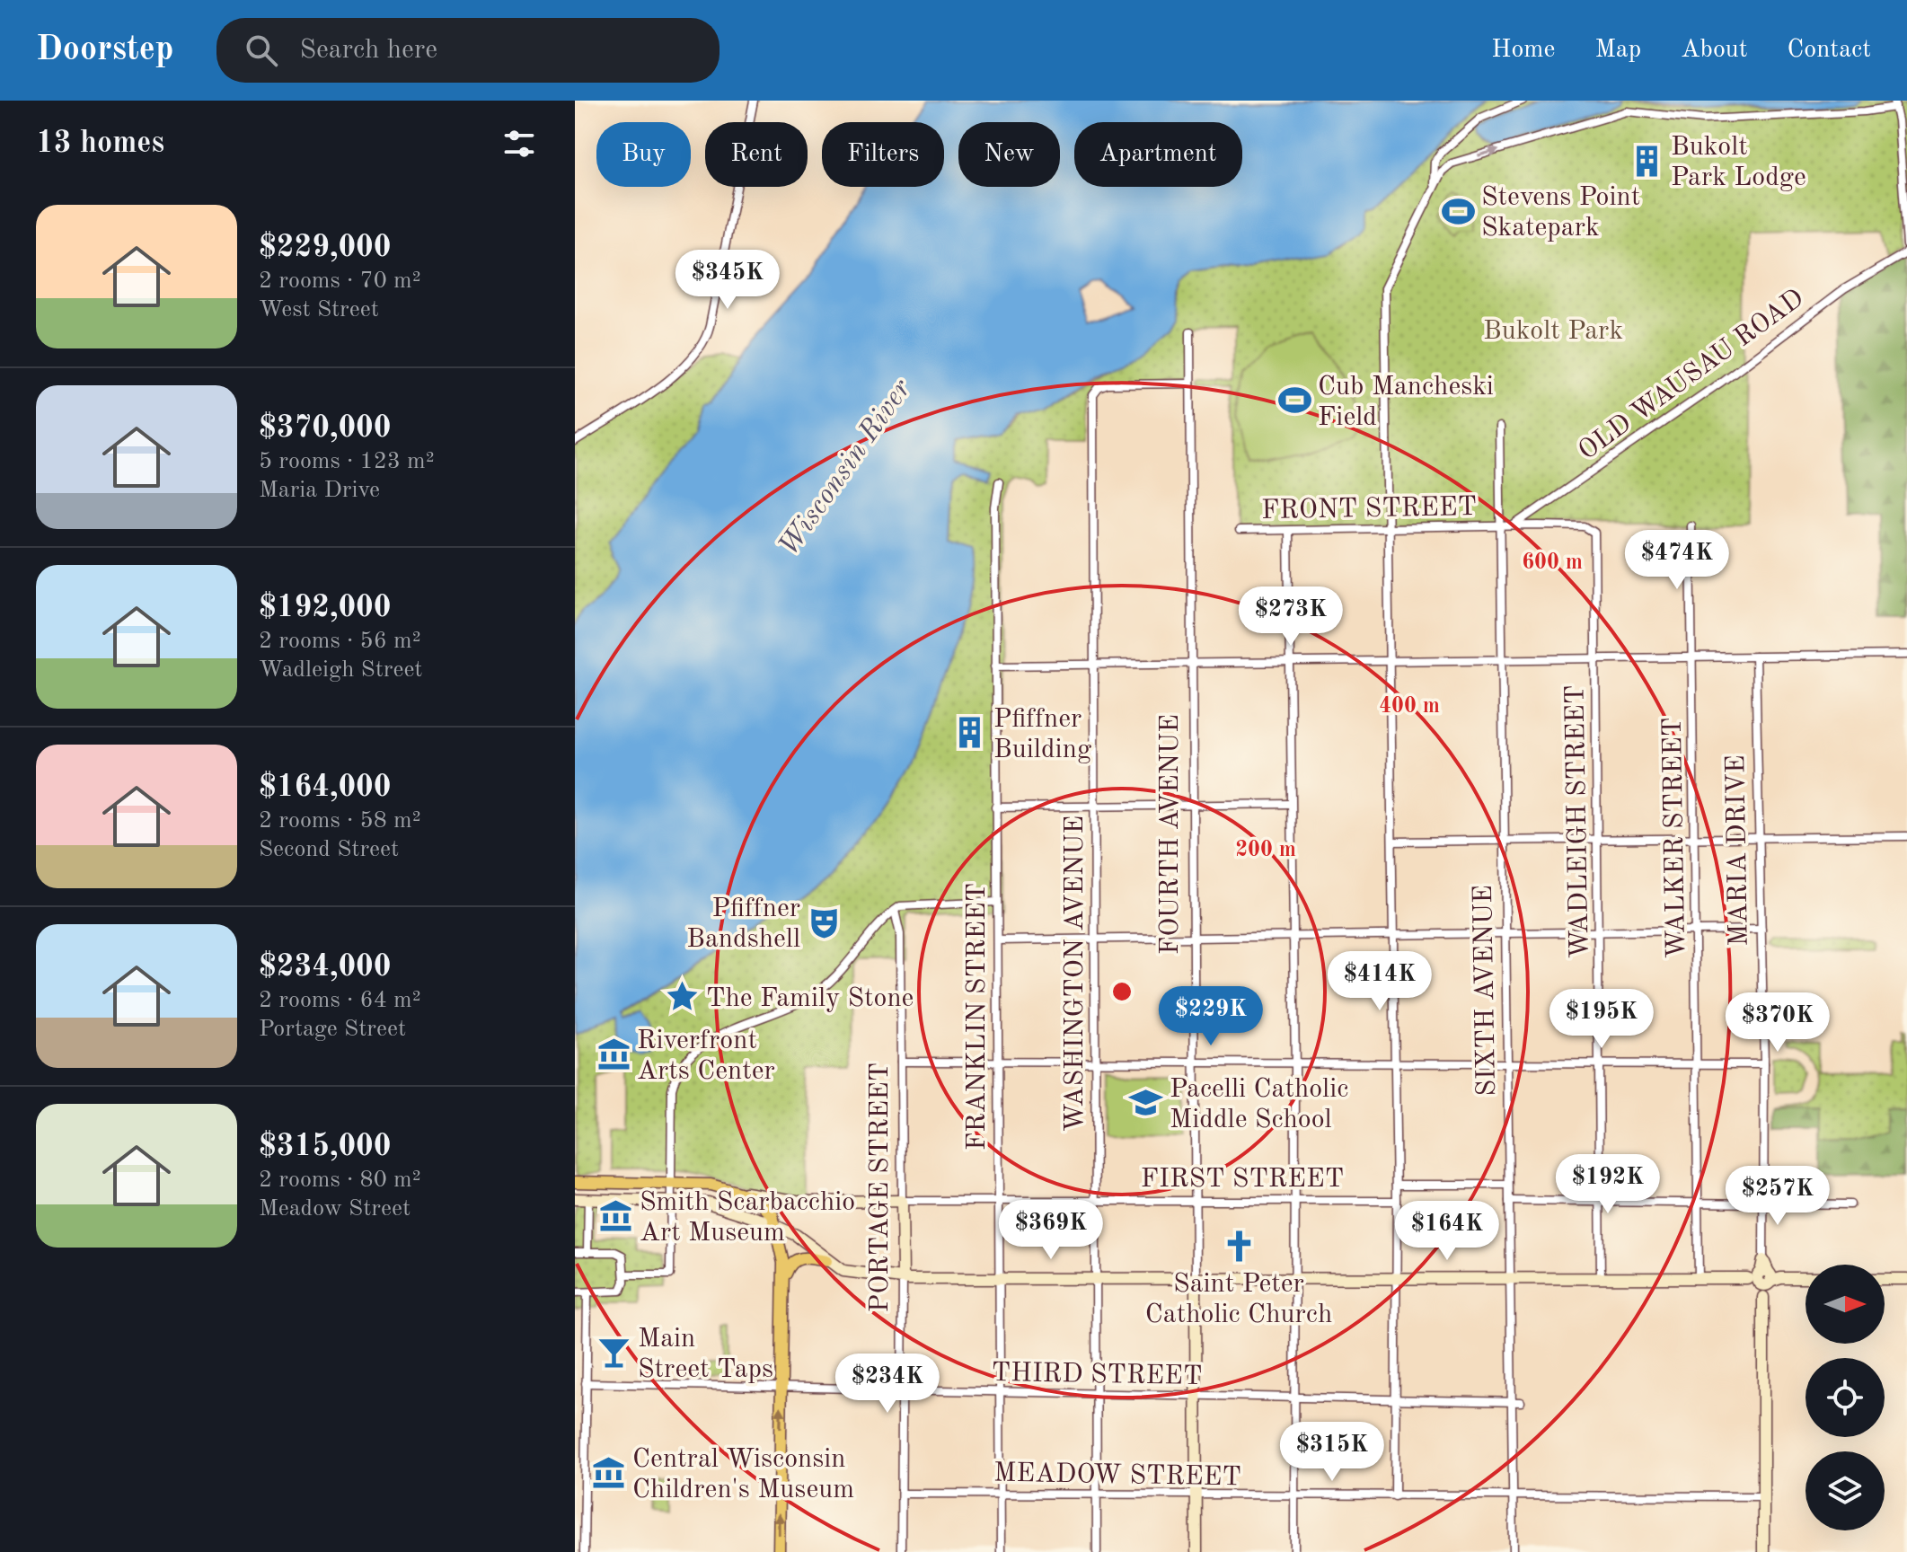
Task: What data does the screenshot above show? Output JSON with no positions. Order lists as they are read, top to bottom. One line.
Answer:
{"streets":{"street":["OLD WAUSAU ROAD","FRONT STREET","WADLEIGH STREET","FOURTH AVENUE","WALKER STREET","MARIA DRIVE","WASHINGTON AVENUE","SIXTH AVENUE","FRANKLIN STREET","FIRST STREET","PORTAGE STREET","THIRD STREET","MEADOW STREET"]},"crossings":[["OLD WAUSAU ROAD","WADLEIGH STREET"],["FRONT STREET","SIXTH AVENUE"],["FOURTH AVENUE","WASHINGTON AVENUE"],["FOURTH AVENUE","FIRST STREET"],["FOURTH AVENUE","THIRD STREET"],["FOURTH AVENUE","MEADOW STREET"],["WASHINGTON AVENUE","FIRST STREET"],["WASHINGTON AVENUE","THIRD STREET"],["WASHINGTON AVENUE","MEADOW STREET"],["SIXTH AVENUE","THIRD STREET"],["SIXTH AVENUE","MEADOW STREET"],["FRANKLIN STREET","FIRST STREET"],["FRANKLIN STREET","THIRD STREET"],["FRANKLIN STREET","MEADOW STREET"],["FIRST STREET","PORTAGE STREET"],["PORTAGE STREET","THIRD STREET"],["PORTAGE STREET","MEADOW STREET"]],"water":["Wisconsin River"],"parks":["Bukolt Park"],"places":{"building":["Bukolt Park Lodge","Pfiffner Building"],"sports":["Stevens Point Skatepark","Cub Mancheski Field"],"theatre":["Pfiffner Bandshell"],"place":["The Family Stone"],"museum":["Riverfront Arts Center","Smith Scarbacchio Art Museum","Central Wisconsin Children's Museum"],"school or university":["Pacelli Catholic Middle School"],"church":["Saint Peter Catholic Church"],"bar":["Main Street Taps"]},"north":"right","page":{"header":"Doorstep","search":"Search here","nav":["Home","Map","About","Contact"],"heading":"13 homes","chip":["Buy","Rent","Filters","New","Apartment"],"list":[{"name":"$229,000","note":"2 rooms · 70 m² · West Street"},{"name":"$370,000","note":"5 rooms · 123 m² · Maria Drive"},{"name":"$192,000","note":"2 rooms · 56 m² · Wadleigh Street"},{"name":"$164,000","note":"2 rooms · 58 m² · Second Street"},{"name":"$234,000","note":"2 rooms · 64 m² · Portage Street"},{"name":"$315,000","note":"2 rooms · 80 m² · Meadow Street"}],"price":["$345K","$474K","$273K","$414K","$229K","$195K","$370K","$192K","$257K","$369K","$164K","$234K","$315K"]},"rings":["600 m","400 m","200 m"]}
